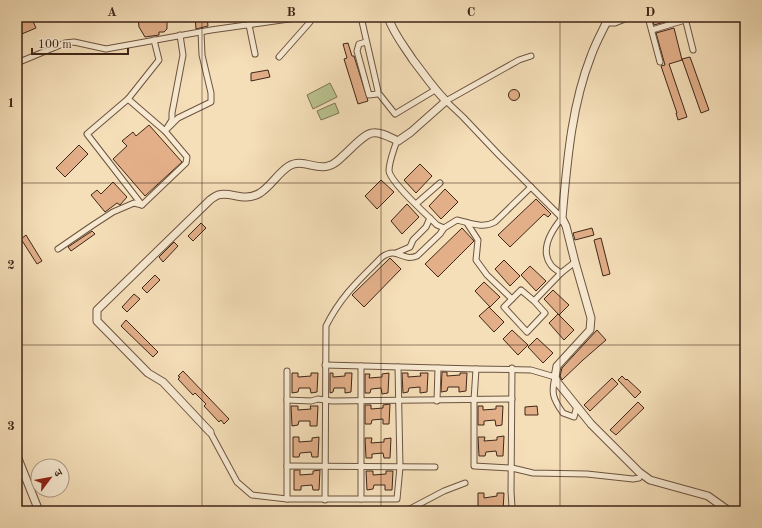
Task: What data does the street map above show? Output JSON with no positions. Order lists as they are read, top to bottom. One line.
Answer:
{"scale_bar":"100 m","north":"top right","grid":{"columns":["A","B","C","D"],"rows":["1","2","3"]}}
